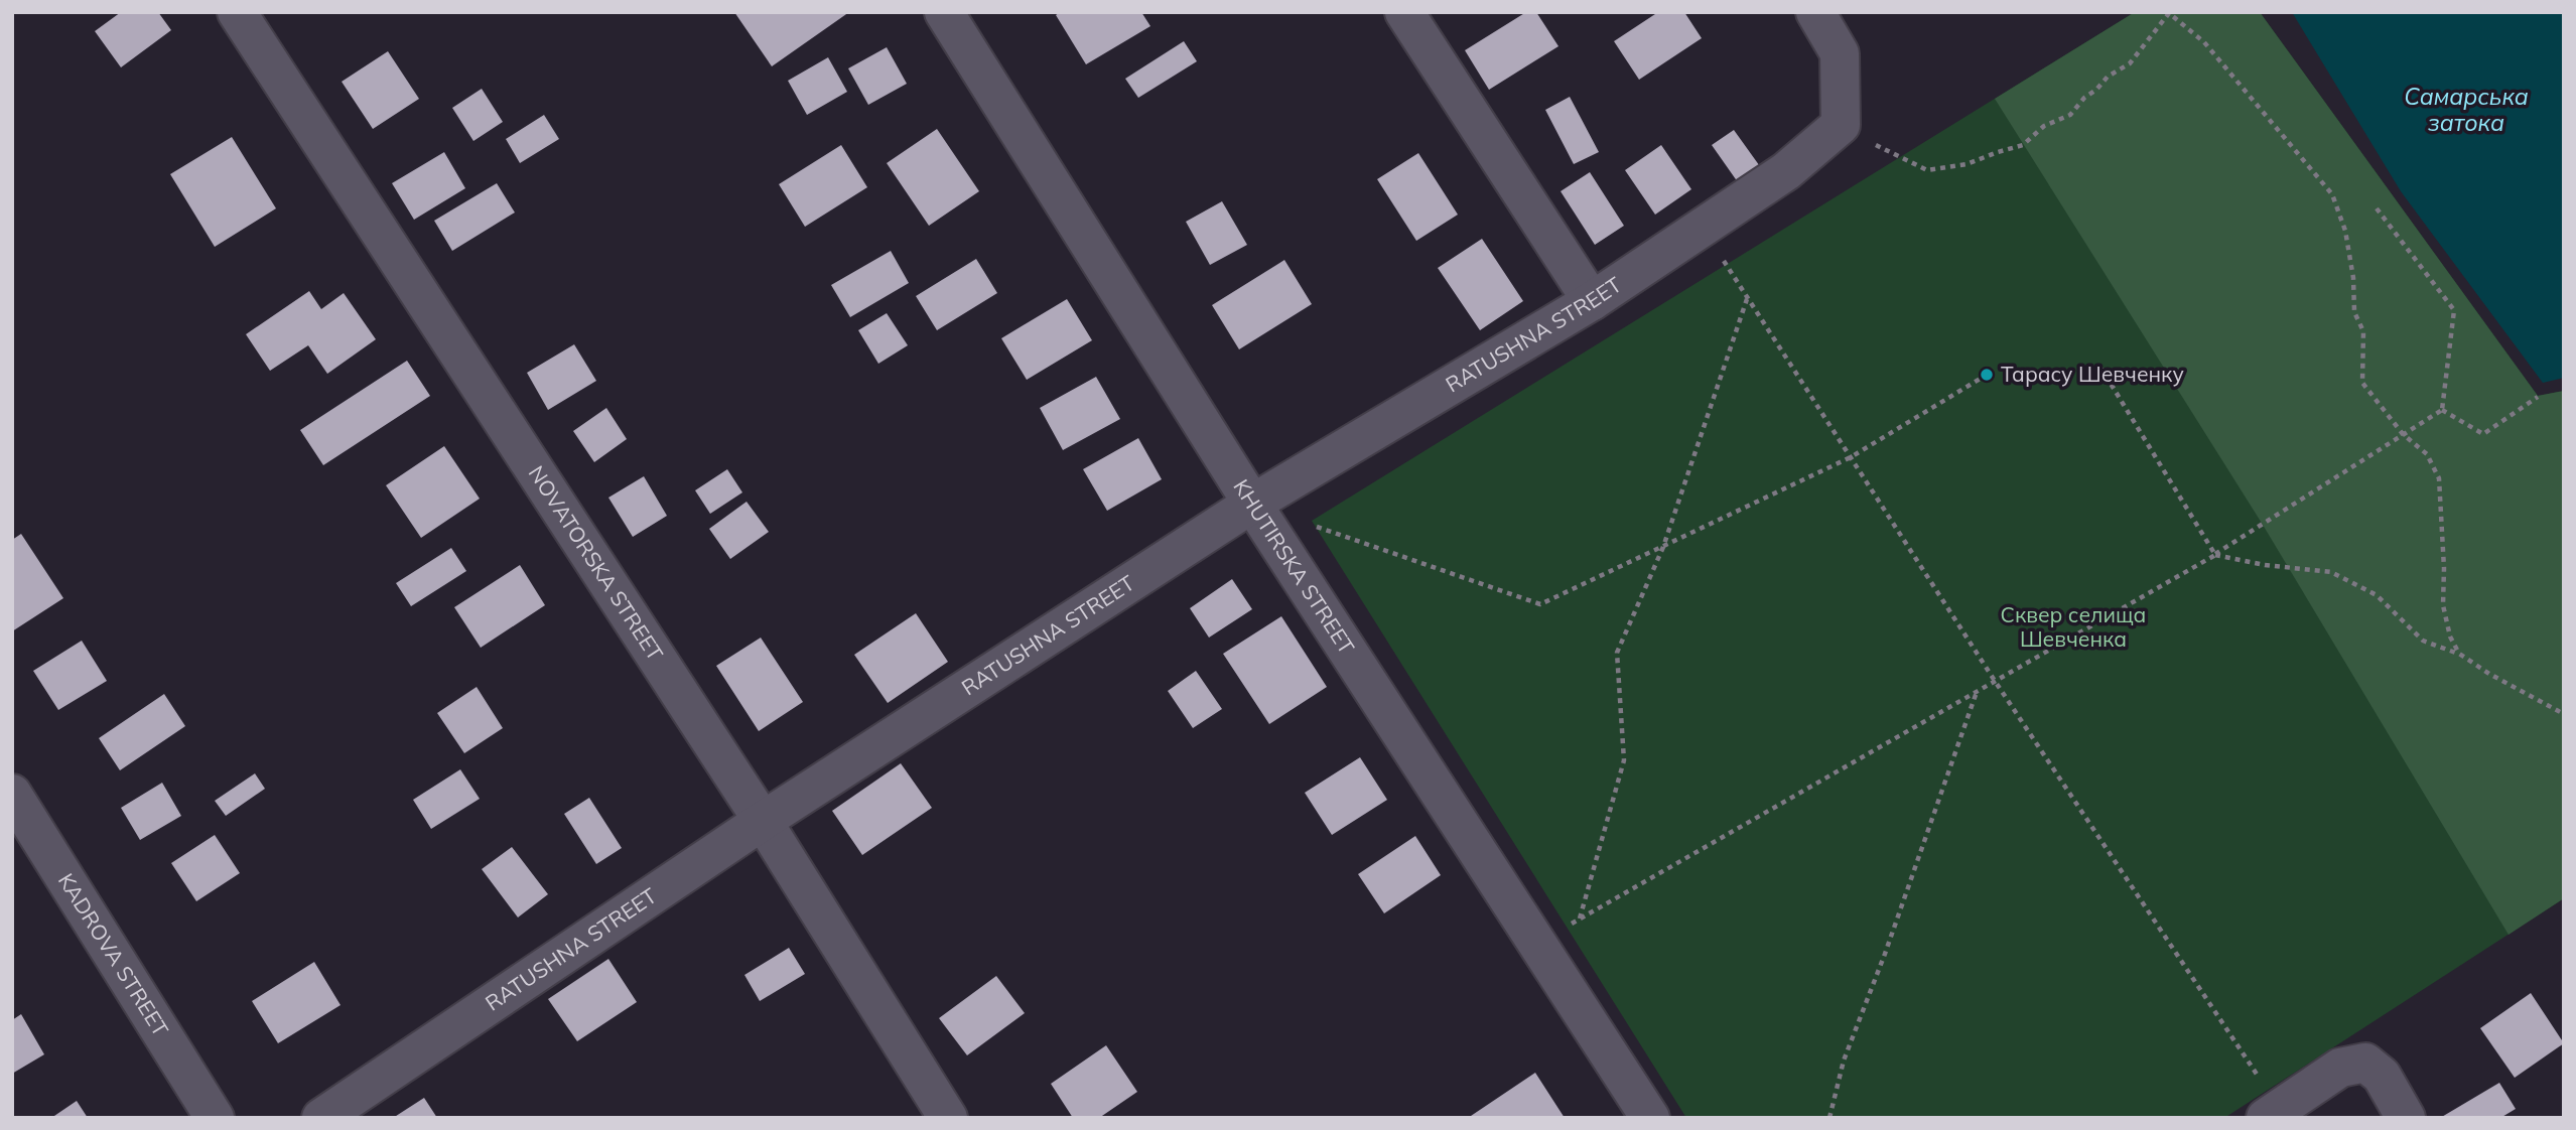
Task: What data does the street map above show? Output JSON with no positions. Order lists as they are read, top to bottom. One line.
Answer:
{"streets":{"street":["RATUSHNA STREET","NOVATORSKA STREET","KHUTIRSKA STREET","KADROVA STREET"]},"crossings":[["RATUSHNA STREET","NOVATORSKA STREET"],["RATUSHNA STREET","KHUTIRSKA STREET"]],"water":["Самарська затока"],"parks":["Сквер селища Шевченка"],"places":["Тарасу Шевченку"]}
